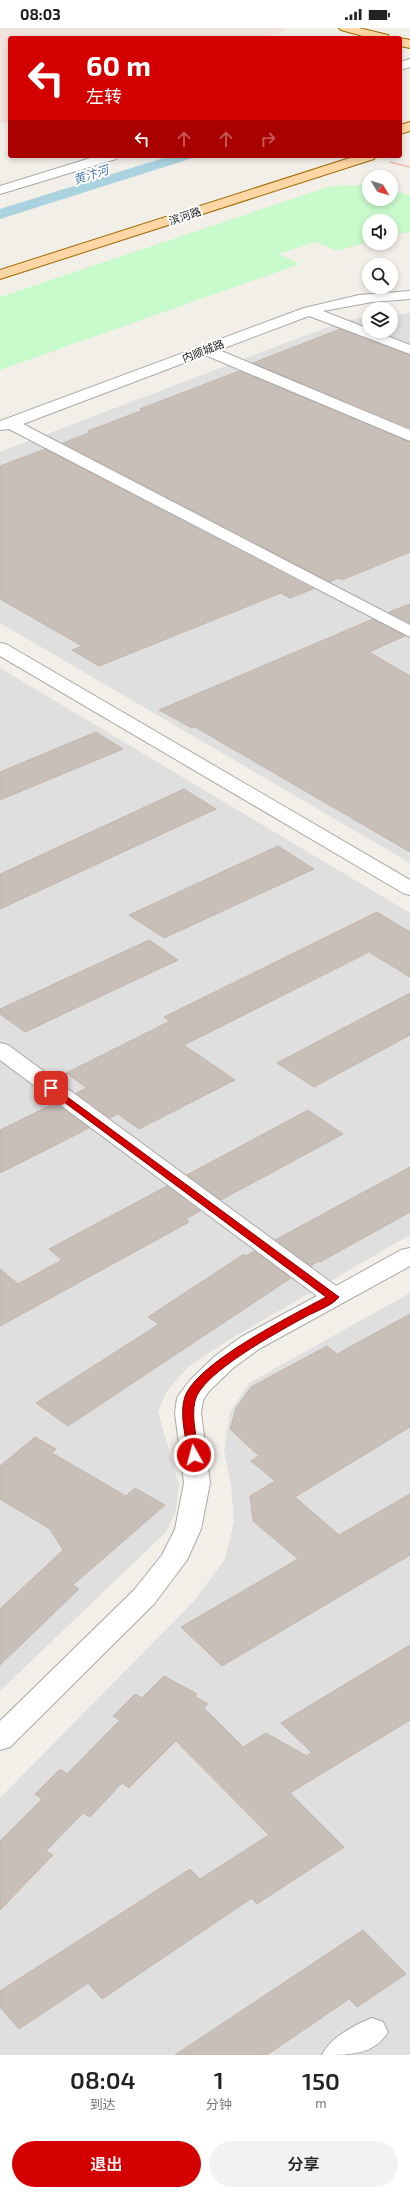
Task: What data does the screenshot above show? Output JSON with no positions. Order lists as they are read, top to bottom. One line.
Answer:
{"streets":{"main road":["滨河路"],"street":["内顺城路"]},"water":["黄汴河"],"north":"bottom right","page":{"status":"08:03","turn":["60 m","左转"],"eta":["08:04","到达","1","分钟","150","m"],"buttons":["退出","分享"]}}
